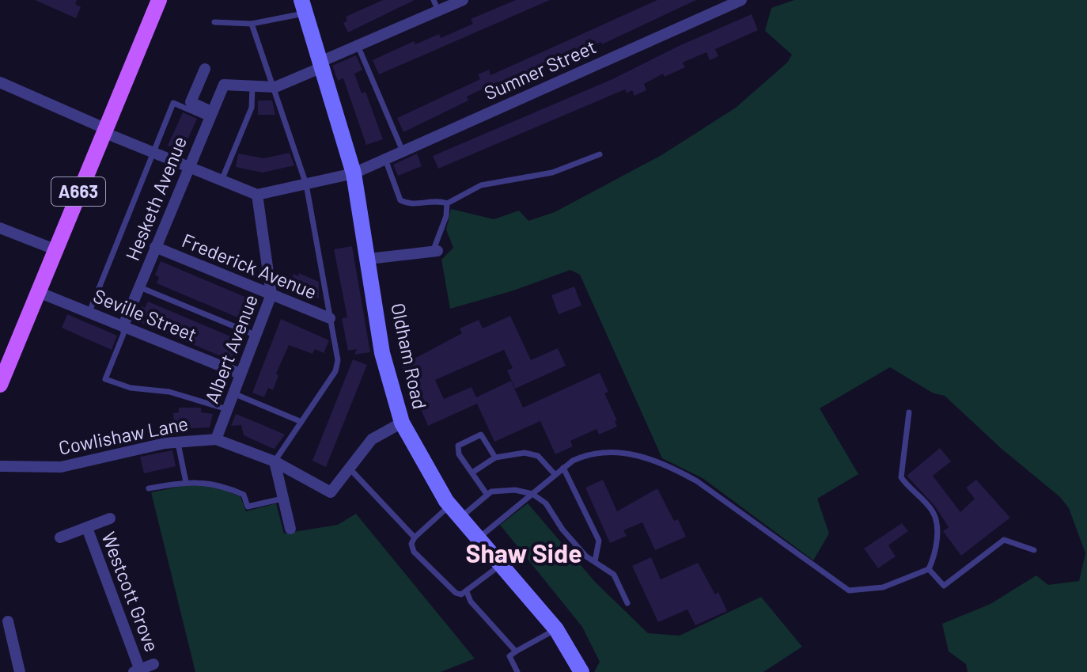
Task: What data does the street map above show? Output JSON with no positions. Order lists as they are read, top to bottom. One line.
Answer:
{"streets":{"main road":["A663","Oldham Road"],"street":["Sumner Street","Hesketh Avenue","Frederick Avenue","Seville Street","Albert Avenue","Cowlishaw Lane","Westcott Grove"]},"crossings":[["Sumner Street","Albert Avenue"],["Sumner Street","Oldham Road"],["A663","Seville Street"],["Hesketh Avenue","Frederick Avenue"],["Hesketh Avenue","Seville Street"],["Frederick Avenue","Albert Avenue"],["Seville Street","Albert Avenue"],["Albert Avenue","Cowlishaw Lane"],["Oldham Road","Cowlishaw Lane"]],"districts":["Shaw Side"]}
